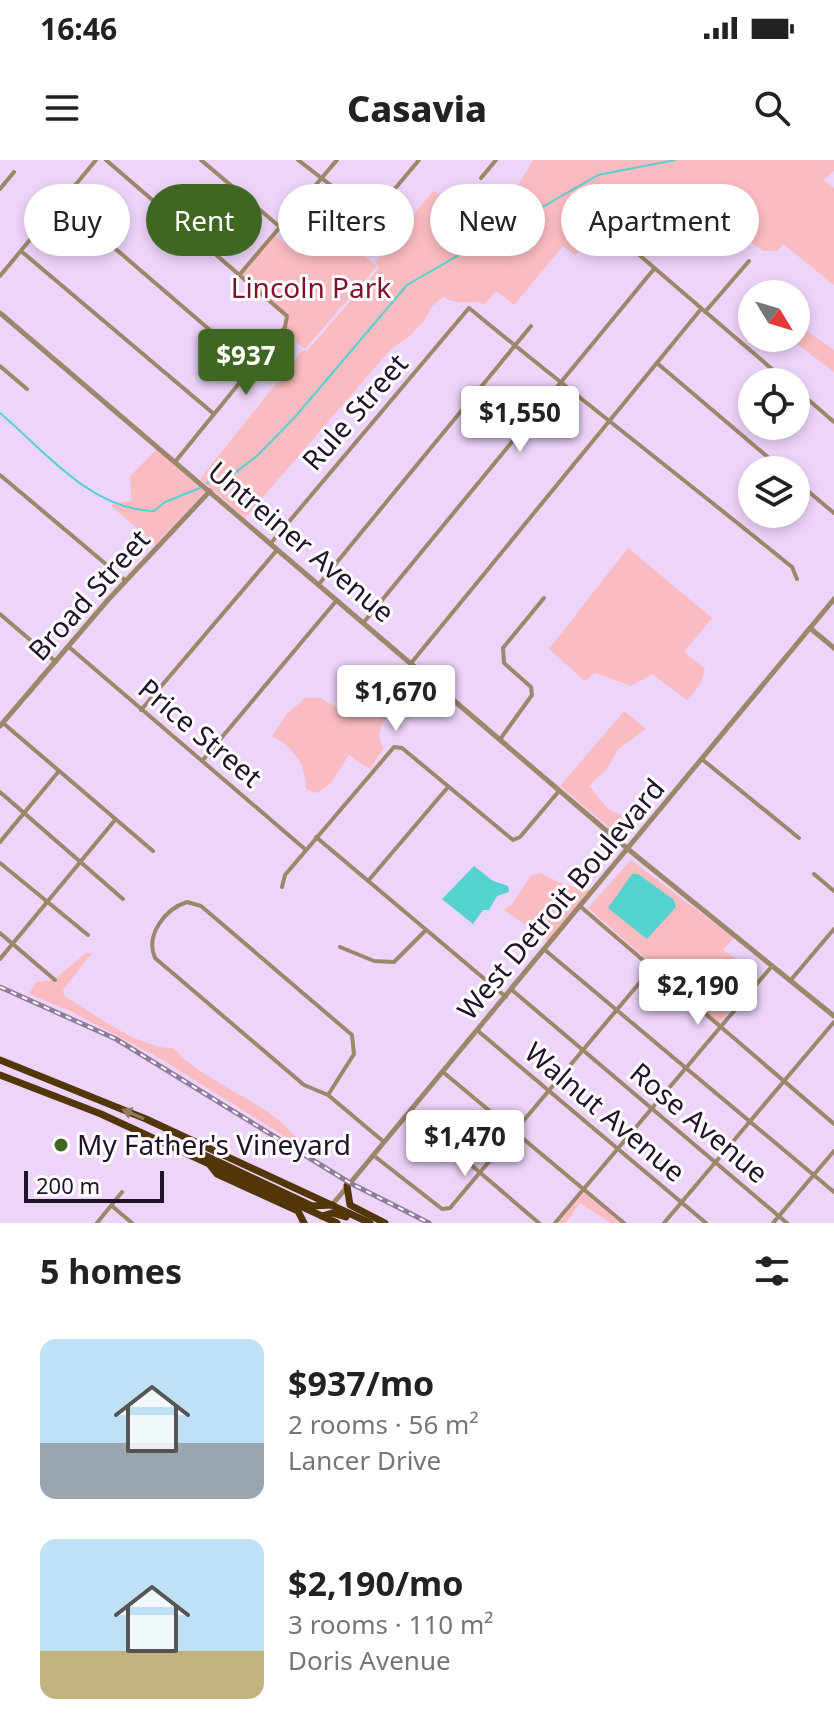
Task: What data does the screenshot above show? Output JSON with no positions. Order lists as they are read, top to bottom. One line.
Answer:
{"streets":{"street":["Rule Street","Untreiner Avenue","Broad Street","Price Street","West Detroit Boulevard","Walnut Avenue","Rose Avenue"]},"crossings":[["Rule Street","Untreiner Avenue"],["Untreiner Avenue","Broad Street"],["Untreiner Avenue","West Detroit Boulevard"],["Broad Street","Price Street"],["West Detroit Boulevard","Walnut Avenue"],["West Detroit Boulevard","Rose Avenue"]],"parks":["Lincoln Park"],"places":["My Father's Vineyard"],"scale_bar":"200 m","north":"bottom right","page":{"status":"16:46","header":"Casavia","chip":["Buy","Rent","Filters","New","Apartment"],"price":["$937","$1,550","$1,670","$2,190","$1,470"],"scale":"200 m","heading":"5 homes","list":[{"name":"$937/mo","note":"2 rooms · 56 m² · Lancer Drive"},{"name":"$2,190/mo","note":"3 rooms · 110 m² · Doris Avenue"}]}}
